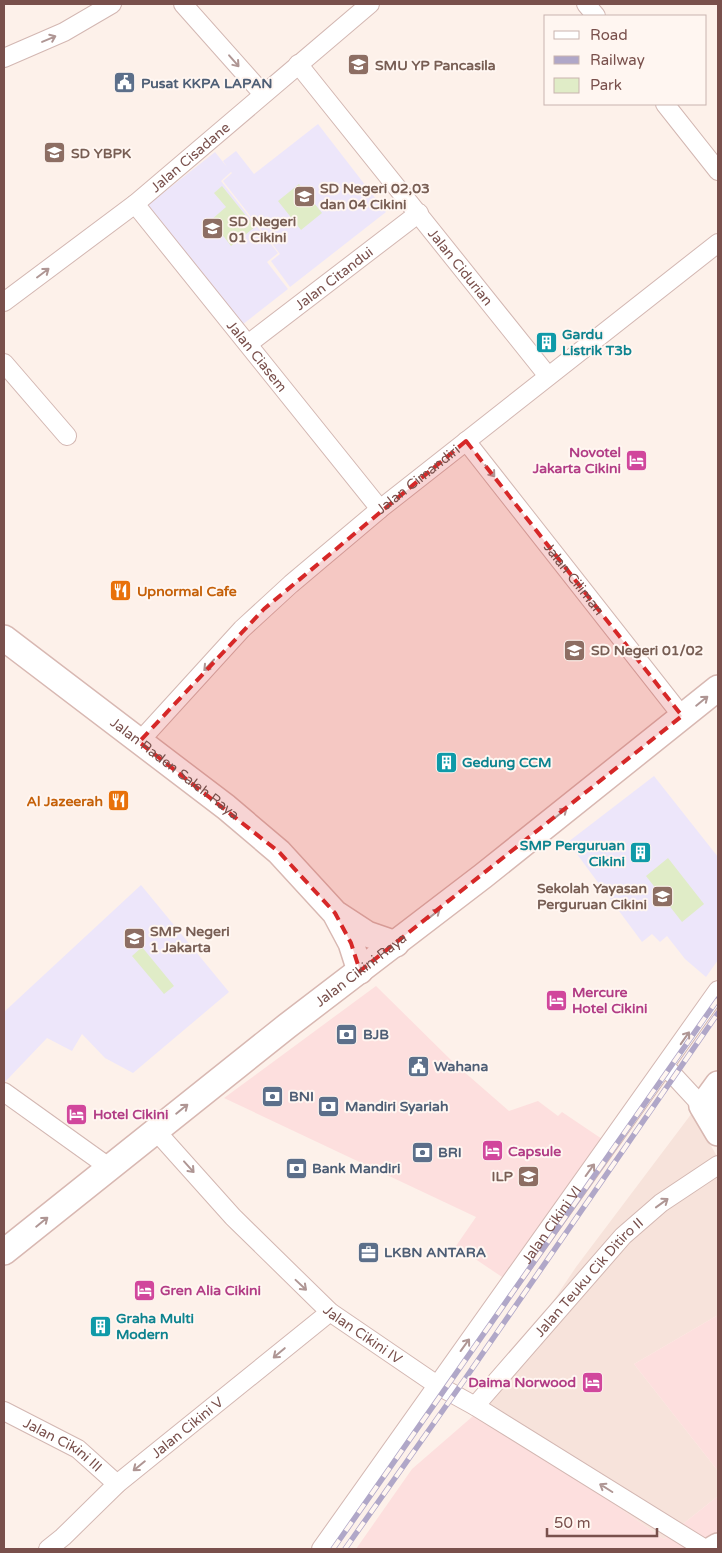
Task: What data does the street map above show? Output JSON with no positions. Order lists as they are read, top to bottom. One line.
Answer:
{"streets":{"main road":["Jalan Raden Saleh Raya","Jalan Cikini Raya"],"street":["Jalan Cisadane","Jalan Cidurian","Jalan Citandui","Jalan Ciasem","Jalan Cimandiri","Jalan Ciliman","Jalan Cikini VI","Jalan Teuku Cik Ditiro II","Jalan Cikini IV","Jalan Cikini V","Jalan Cikini III"]},"crossings":[["Jalan Cisadane","Jalan Cidurian"],["Jalan Cisadane","Jalan Ciasem"],["Jalan Cidurian","Jalan Citandui"],["Jalan Cidurian","Jalan Cimandiri"],["Jalan Citandui","Jalan Ciasem"],["Jalan Ciasem","Jalan Cimandiri"],["Jalan Cimandiri","Jalan Ciliman"],["Jalan Cimandiri","Jalan Raden Saleh Raya"],["Jalan Ciliman","Jalan Cikini Raya"],["Jalan Raden Saleh Raya","Jalan Cikini Raya"],["Jalan Cikini Raya","Jalan Cikini IV"],["Jalan Cikini VI","Jalan Cikini IV"],["Jalan Cikini IV","Jalan Cikini V"],["Jalan Cikini V","Jalan Cikini III"]],"one_way":["Jalan Cimandiri","Jalan Ciliman","Jalan Cikini Raya","Jalan Cikini VI","Jalan Teuku Cik Ditiro II","Jalan Cikini IV"],"places":{"school or university":["SMU YP Pancasila","SD YBPK","SD Negeri 02,03 dan 04 Cikini","SD Negeri 01 Cikini","SD Negeri 01/02","Sekolah Yayasan Perguruan Cikini","SMP Negeri 1 Jakarta","ILP"],"public building":["Pusat KKPA LAPAN","Wahana"],"building":["Gardu Listrik T3b","Gedung CCM","SMP Perguruan Cikini","Graha Multi Modern"],"hotel":["Novotel Jakarta Cikini","Mercure Hotel Cikini","Hotel Cikini","Capsule","Gren Alia Cikini","Daima Norwood"],"restaurant":["Upnormal Cafe","Al Jazeerah"],"bank":["BJB","BNI","Mandiri Syariah","BRI","Bank Mandiri"],"office":["LKBN ANTARA"]},"legend":["Road","Railway","Park"],"scale_bar":"50 m"}
